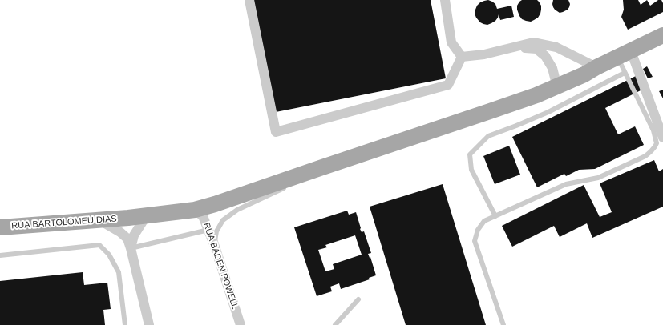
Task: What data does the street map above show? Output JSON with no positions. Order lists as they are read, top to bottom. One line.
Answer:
{"streets":{"main road":["RUA BARTOLOMEU DIAS"],"street":["RUA BADEN POWELL"]},"crossings":[["RUA BARTOLOMEU DIAS","RUA BADEN POWELL"]]}
